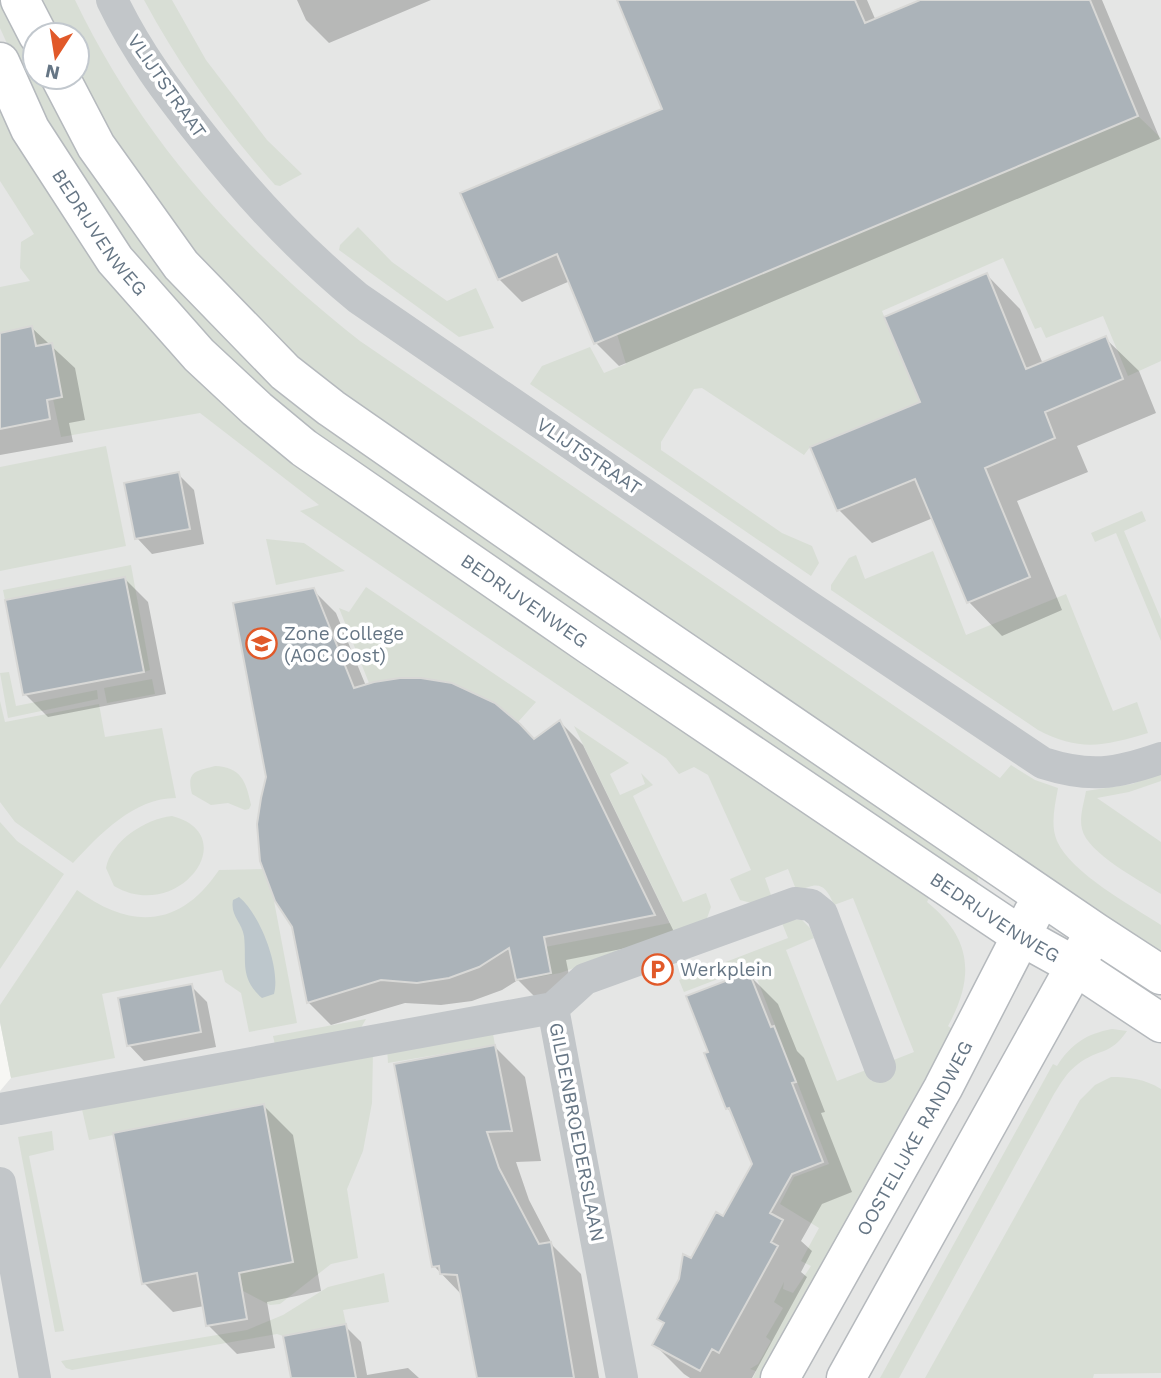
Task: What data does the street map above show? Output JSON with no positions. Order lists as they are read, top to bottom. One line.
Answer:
{"streets":{"main road":["BEDRIJVENWEG","OOSTELIJKE RANDWEG"],"street":["VLIJTSTRAAT","GILDENBROEDERSLAAN"]},"crossings":[["BEDRIJVENWEG","OOSTELIJKE RANDWEG"]],"places":{"school or university":["Zone College (AOC Oost)"],"parking":["Werkplein"]},"north":"bottom"}
